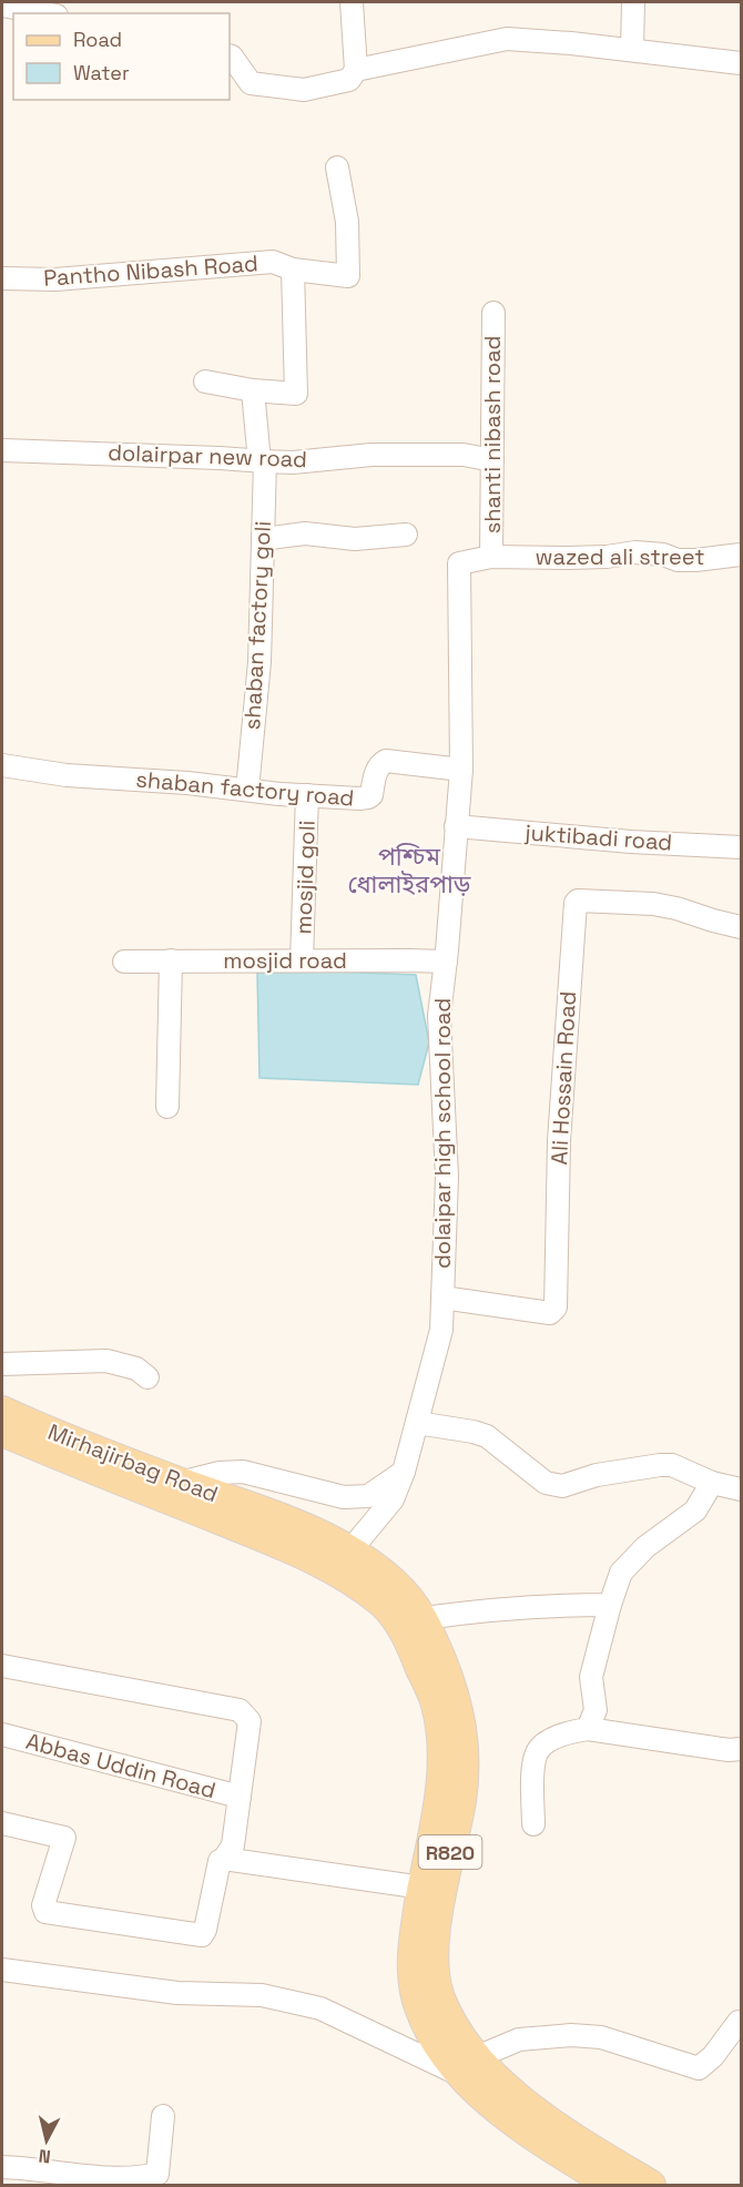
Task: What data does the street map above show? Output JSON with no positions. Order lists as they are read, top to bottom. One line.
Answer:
{"streets":{"main road":["Mirhajirbag Road","R820"],"street":["Pantho Nibash Road","shanti nibash road","dolairpar new road","wazed ali street","shaban factory goli","shaban factory road","juktibadi road","mosjid goli","mosjid road","Ali Hossain Road","dolaipar high school road","Abbas Uddin Road"]},"crossings":[["shanti nibash road","dolairpar new road"],["shanti nibash road","wazed ali street"],["dolairpar new road","shaban factory goli"],["wazed ali street","dolaipar high school road"],["shaban factory goli","shaban factory road"],["shaban factory road","mosjid goli"],["shaban factory road","dolaipar high school road"],["juktibadi road","dolaipar high school road"],["mosjid goli","mosjid road"],["mosjid road","dolaipar high school road"],["Ali Hossain Road","dolaipar high school road"],["dolaipar high school road","R820"],["Mirhajirbag Road","R820"]],"districts":["পশ্চিম ধোলাইরপাড়"],"legend":["Road","Water"],"north":"bottom"}
